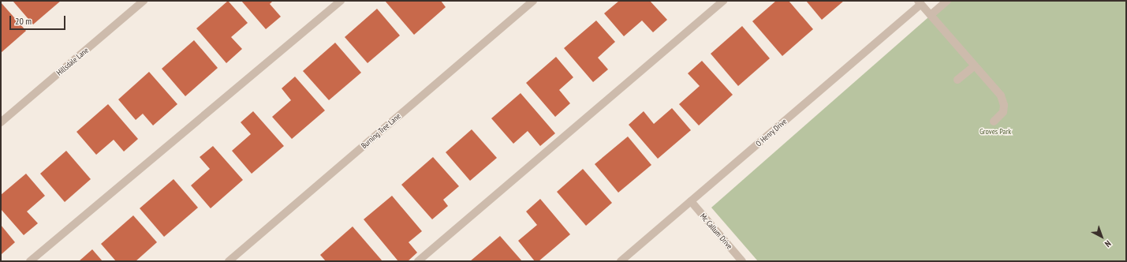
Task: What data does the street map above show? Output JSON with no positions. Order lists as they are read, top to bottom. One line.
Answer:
{"streets":{"street":["Hillsdale Lane","Burning Tree Lane","O Henry Drive","Mc Callum Drive"]},"crossings":[["O Henry Drive","Mc Callum Drive"]],"parks":["Groves Park"],"scale_bar":"20 m","north":"bottom right"}
